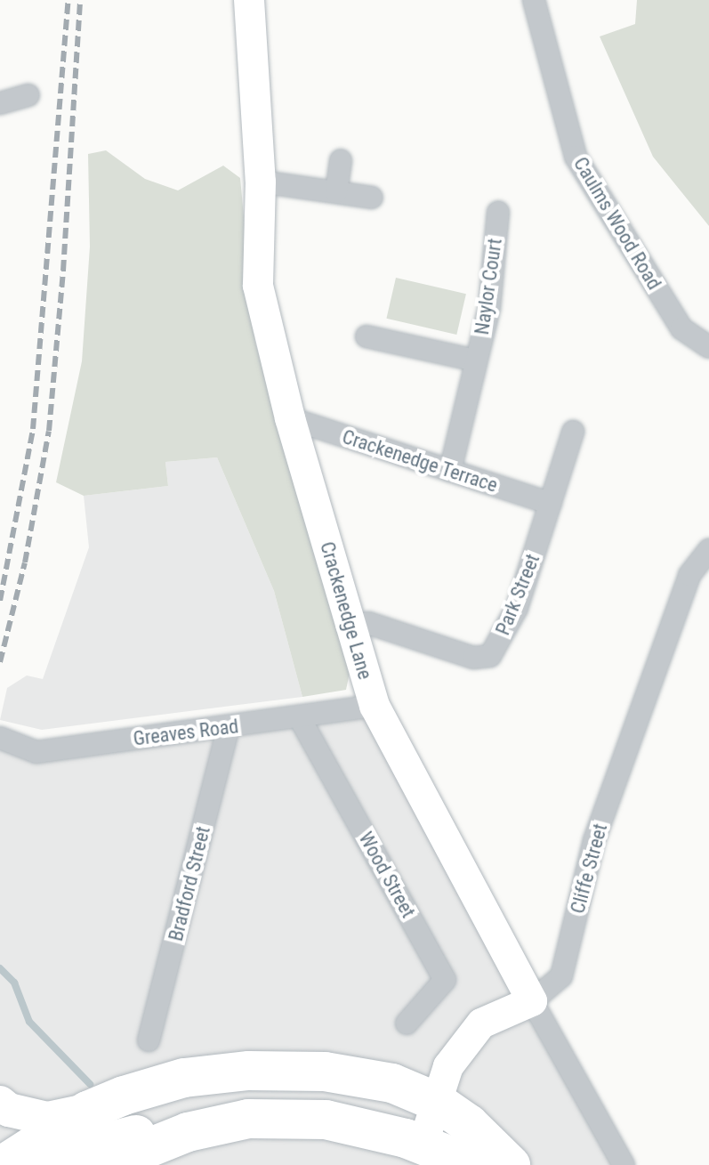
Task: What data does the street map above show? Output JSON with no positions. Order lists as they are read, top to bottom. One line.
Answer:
{"streets":{"street":["Caulms Wood Road","Naylor Court","Crackenedge Terrace","Park Street","Crackenedge Lane","Greaves Road","Cliffe Street","Wood Street","Bradford Street"]},"crossings":[["Naylor Court","Crackenedge Terrace"],["Crackenedge Terrace","Park Street"],["Crackenedge Terrace","Crackenedge Lane"],["Park Street","Crackenedge Lane"],["Crackenedge Lane","Greaves Road"],["Crackenedge Lane","Cliffe Street"],["Greaves Road","Wood Street"],["Greaves Road","Bradford Street"]]}
